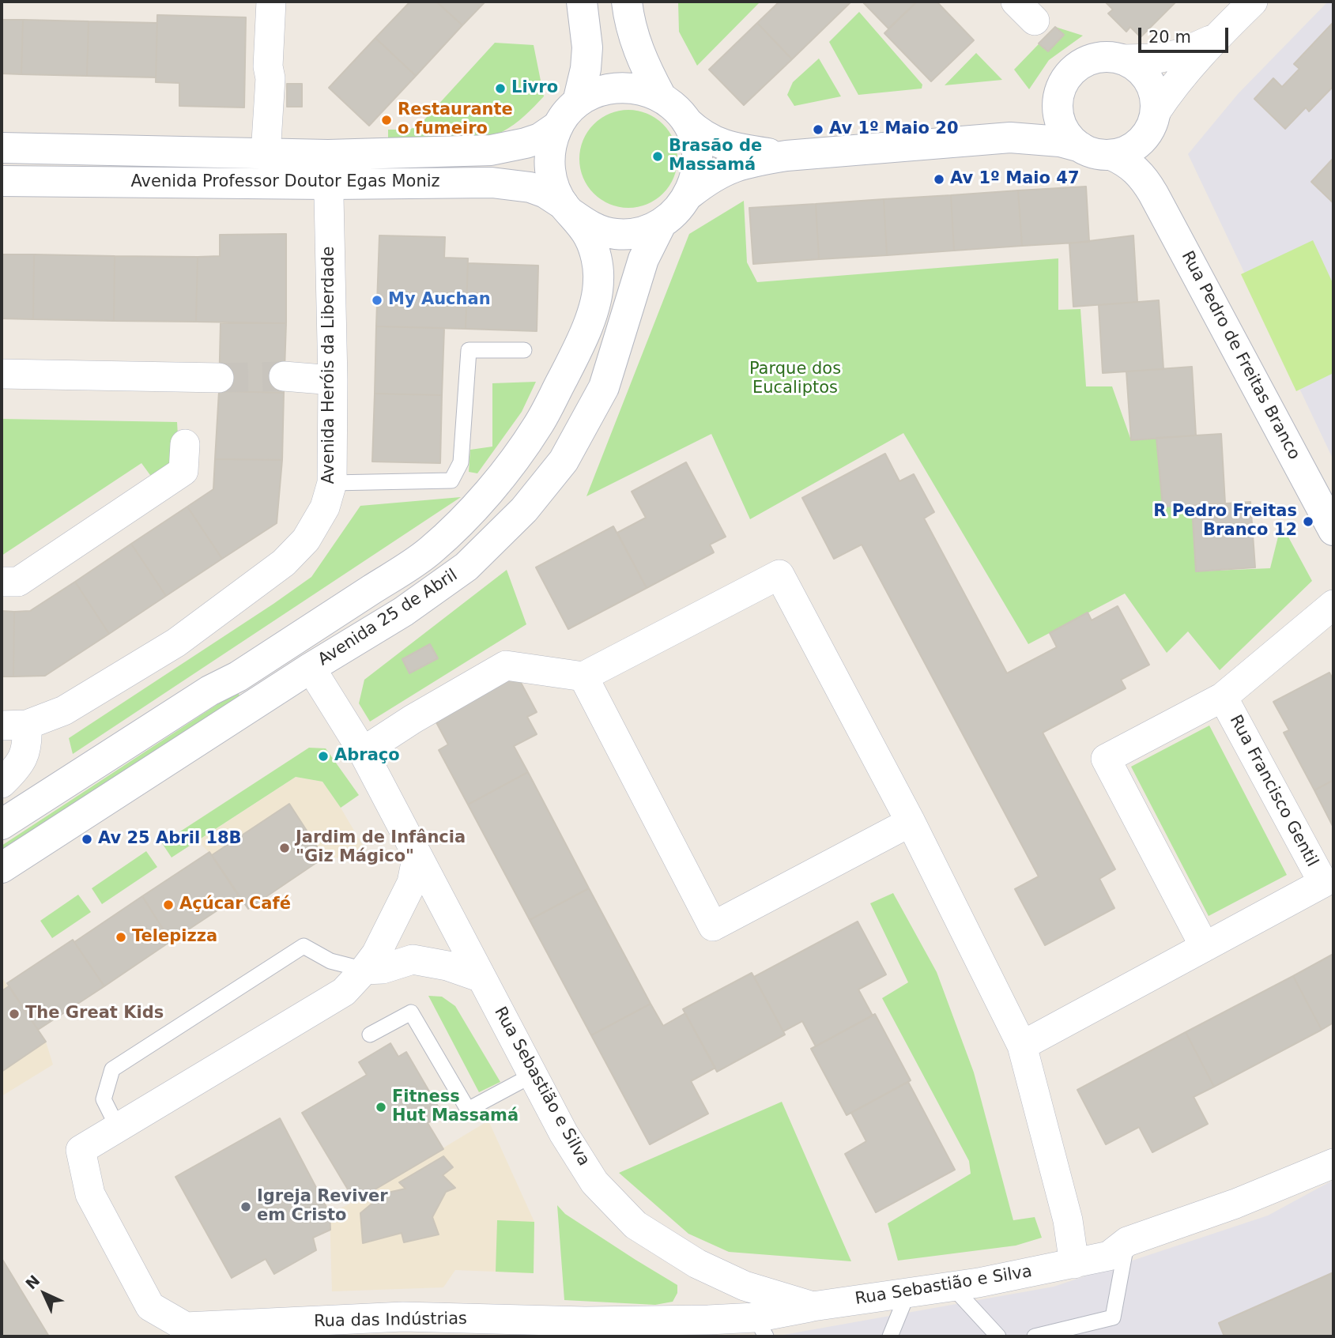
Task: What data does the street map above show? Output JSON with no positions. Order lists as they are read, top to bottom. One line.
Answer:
{"streets":{"main road":["Avenida Professor Doutor Egas Moniz","Rua Pedro de Freitas Branco","Avenida 25 de Abril"],"street":["Avenida Heróis da Liberdade","Rua Francisco Gentil","Rua Sebastião e Silva","Rua das Indústrias"]},"crossings":[["Avenida Professor Doutor Egas Moniz","Avenida Heróis da Liberdade"],["Avenida Professor Doutor Egas Moniz","Avenida 25 de Abril"],["Avenida 25 de Abril","Rua Sebastião e Silva"],["Rua Sebastião e Silva","Rua das Indústrias"]],"parks":["Parque dos Eucaliptos"],"places":["Livro","Restaurante o fumeiro","Av 1º Maio 20","Brasão de Massamá","Av 1º Maio 47","My Auchan","R Pedro Freitas Branco 12","Abraço","Av 25 Abril 18B","Jardim de Infância \"Giz Mágico\"","Açúcar Café","Telepizza","The Great Kids","Fitness Hut Massamá","Igreja Reviver em Cristo"],"scale_bar":"20 m","north":"top left"}
